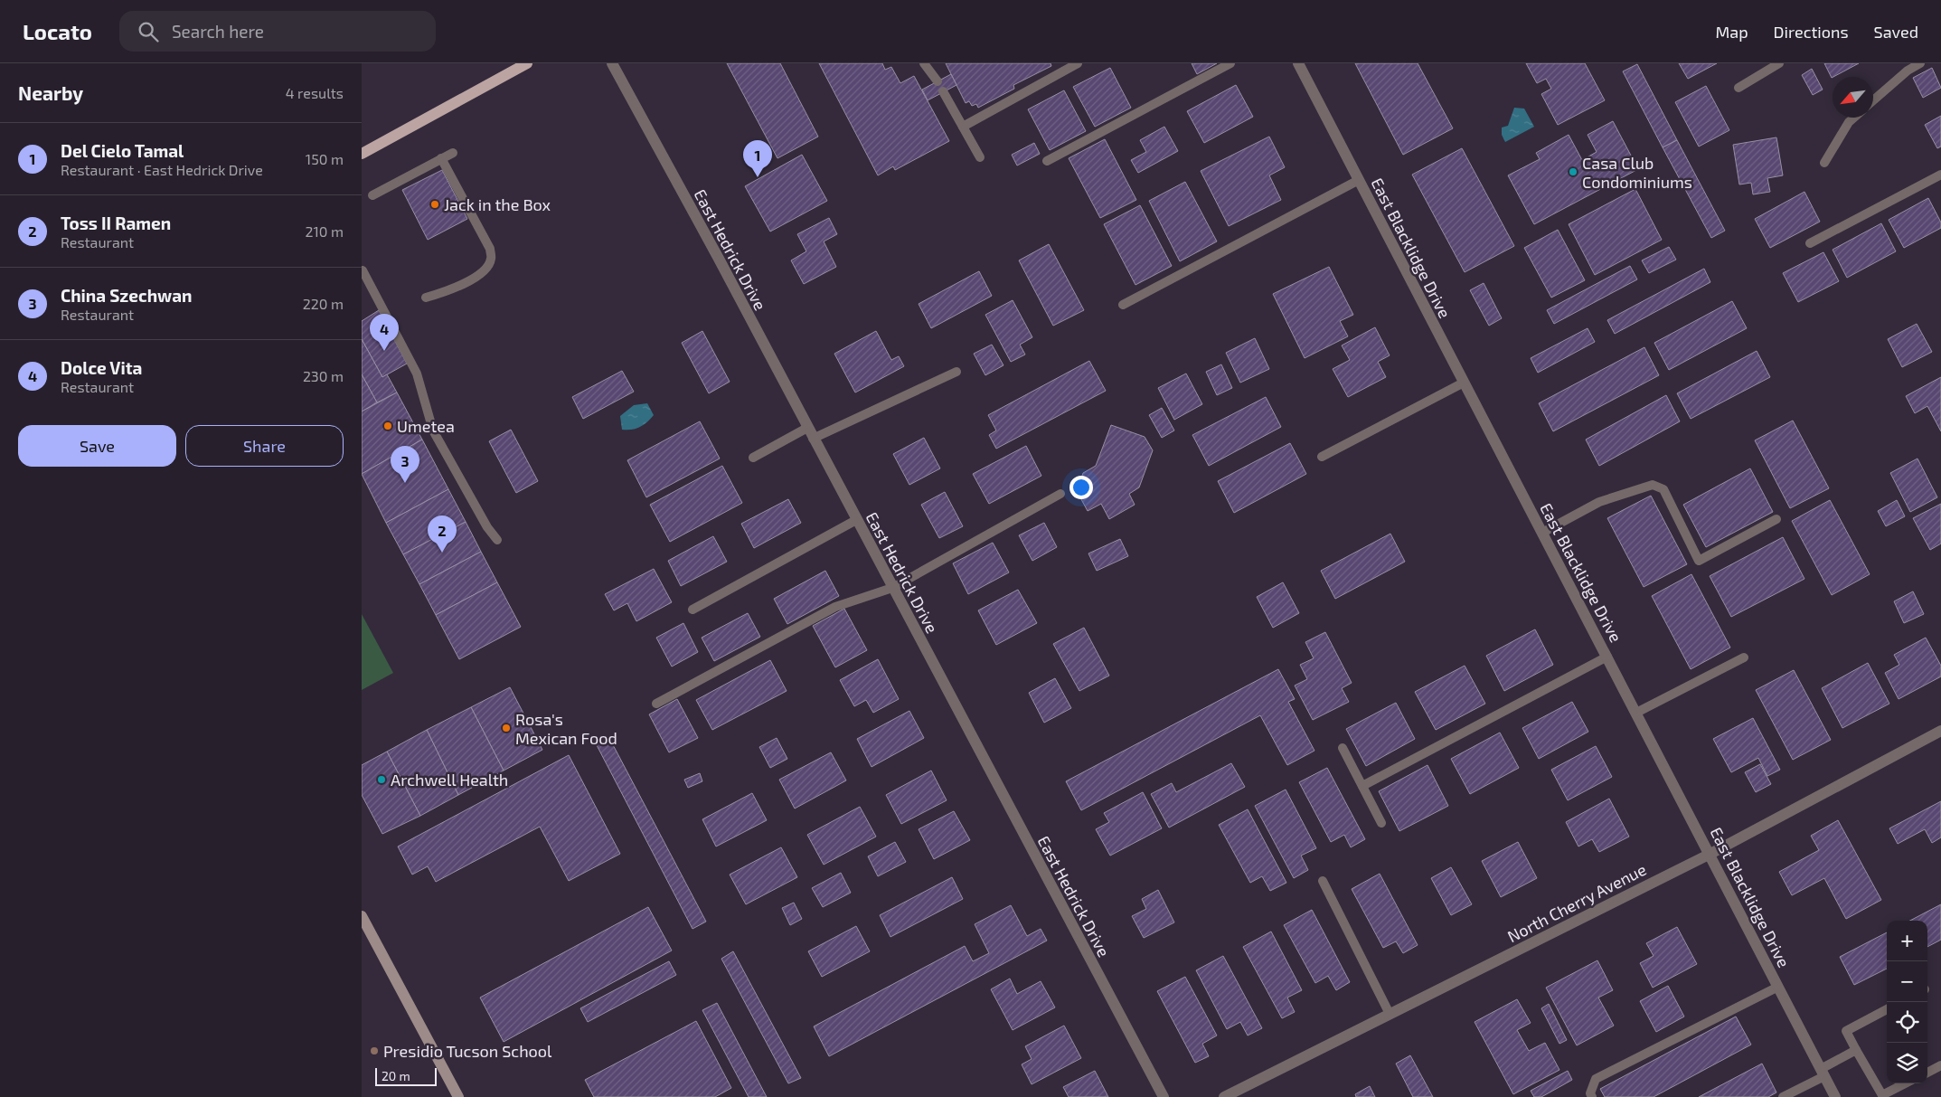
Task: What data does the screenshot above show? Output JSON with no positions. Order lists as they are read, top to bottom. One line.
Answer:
{"streets":{"street":["East Blacklidge Drive","East Hedrick Drive","North Cherry Avenue"]},"crossings":[["East Blacklidge Drive","North Cherry Avenue"]],"places":["Casa Club Condominiums","Jack in the Box","Umetea","Rosa's Mexican Food","Archwell Health","Presidio Tucson School"],"scale_bar":"20 m","north":"bottom left","page":{"header":"Locato","search":"Search here","nav":["Map","Directions","Saved"],"heading":["Nearby","4 results"],"list":[{"mark":"1","name":"Del Cielo Tamal","note":"Restaurant · East Hedrick Drive","value":"150 m"},{"mark":"2","name":"Toss II Ramen","note":"Restaurant","value":"210 m"},{"mark":"3","name":"China Szechwan","note":"Restaurant","value":"220 m"},{"mark":"4","name":"Dolce Vita","note":"Restaurant","value":"230 m"}],"pins":["1","4","3","2"],"buttons":["Save","Share"],"map_buttons":["+","−"],"scale":"20 m"}}
